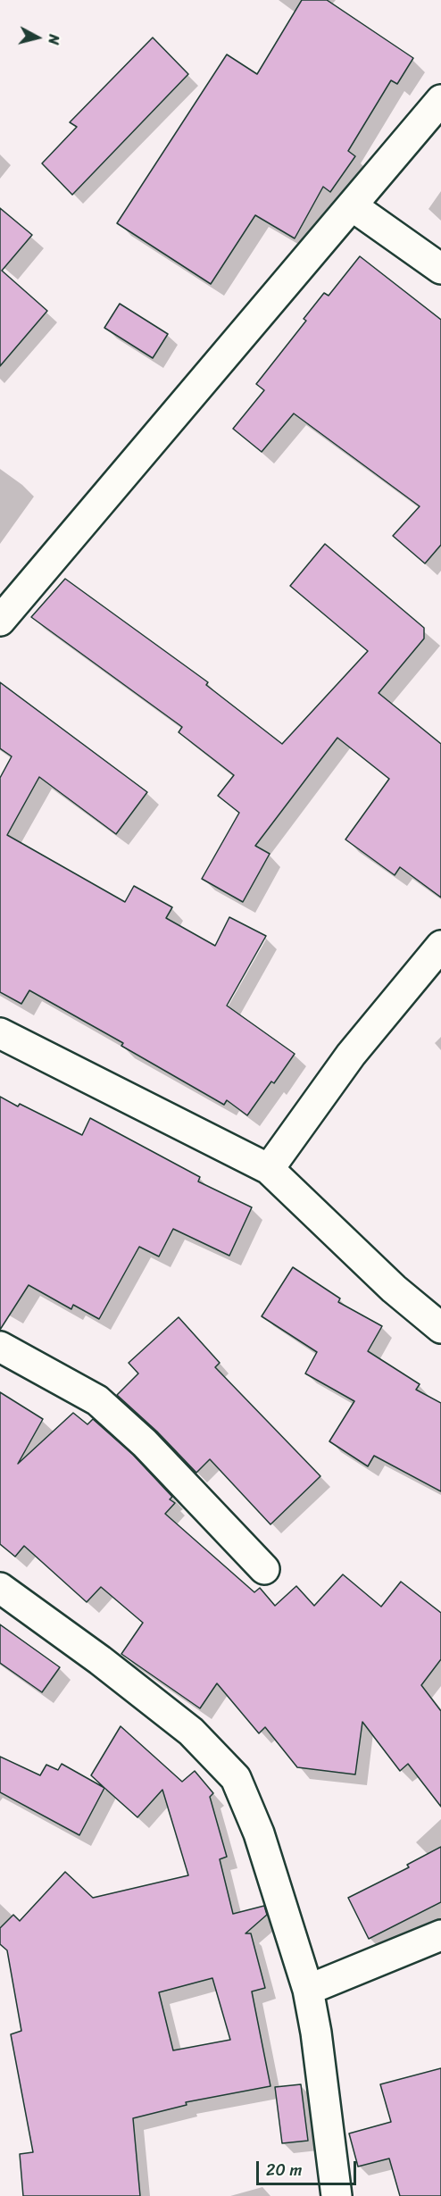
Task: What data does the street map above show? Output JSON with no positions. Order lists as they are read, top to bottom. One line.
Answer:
{"scale_bar":"20 m","north":"right"}
